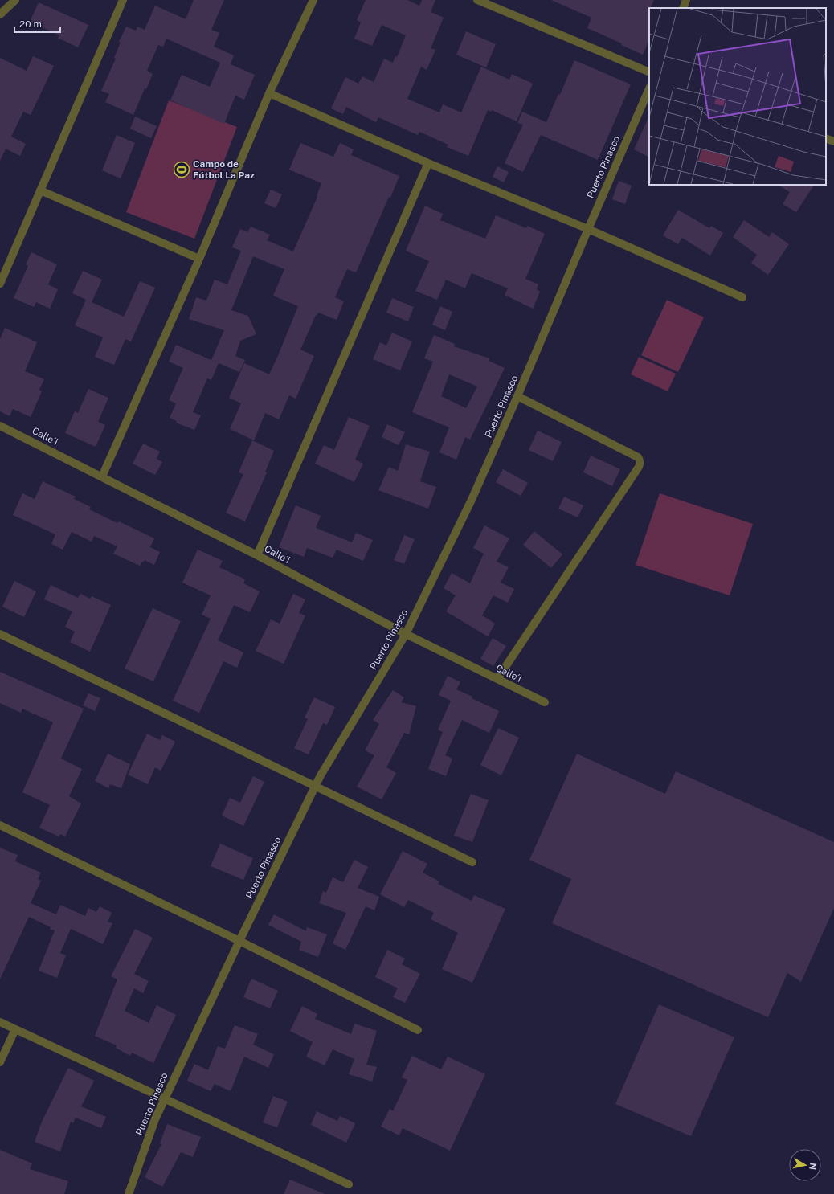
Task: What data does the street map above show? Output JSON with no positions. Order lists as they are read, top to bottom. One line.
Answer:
{"streets":{"street":["Puerto Pinasco","Calle´i"]},"crossings":[["Puerto Pinasco","Calle´i"]],"places":{"sports":["Campo de Fútbol La Paz"]},"scale_bar":"20 m","north":"right"}
